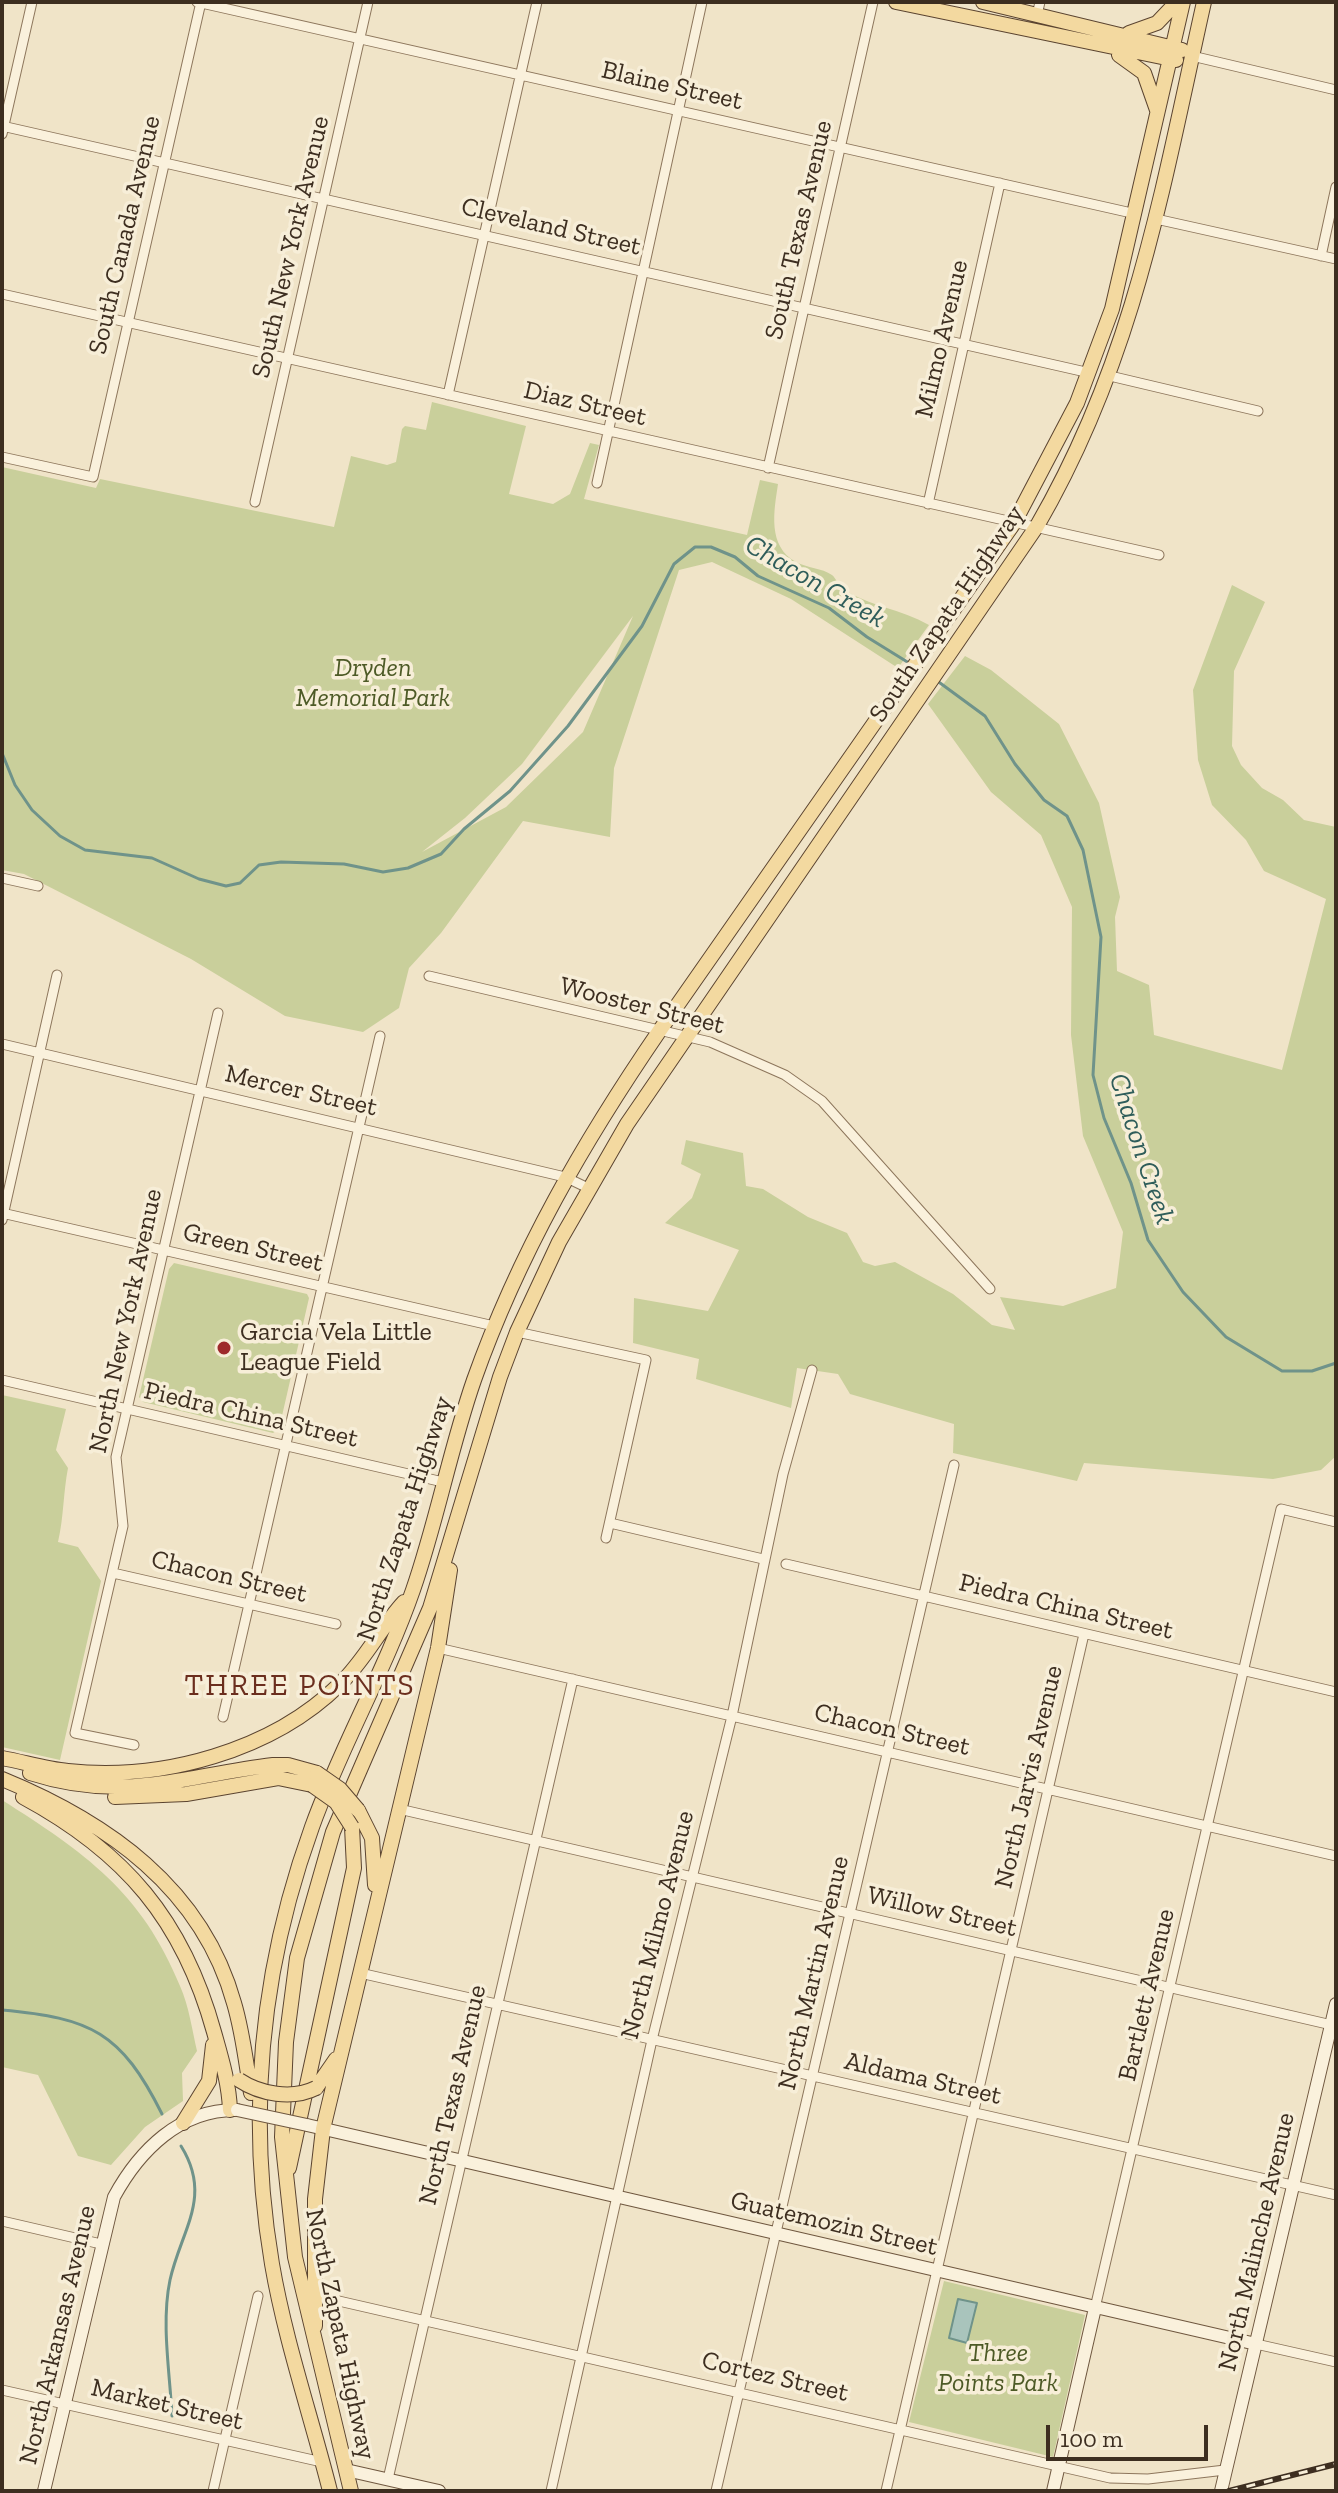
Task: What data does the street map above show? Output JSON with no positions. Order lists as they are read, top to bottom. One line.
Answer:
{"streets":{"main road":["South Zapata Highway","North Zapata Highway","Bartlett Avenue","Guatemozin Street","North Malinche Avenue","North Arkansas Avenue"],"street":["Blaine Street","Cleveland Street","South Texas Avenue","South Canada Avenue","South New York Avenue","Milmo Avenue","Diaz Street","Wooster Street","Mercer Street","Green Street","North New York Avenue","Piedra China Street","Chacon Street","North Jarvis Avenue","Willow Street","North Milmo Avenue","North Martin Avenue","Aldama Street","North Texas Avenue","Cortez Street","Market Street"]},"crossings":[["Blaine Street","South Texas Avenue"],["Blaine Street","South Canada Avenue"],["Blaine Street","South New York Avenue"],["Blaine Street","Milmo Avenue"],["Blaine Street","South Zapata Highway"],["Cleveland Street","South Texas Avenue"],["Cleveland Street","South Canada Avenue"],["Cleveland Street","South New York Avenue"],["Cleveland Street","Milmo Avenue"],["Cleveland Street","South Zapata Highway"],["South Texas Avenue","Diaz Street"],["South Canada Avenue","Diaz Street"],["South New York Avenue","Diaz Street"],["Milmo Avenue","Diaz Street"],["Diaz Street","South Zapata Highway"],["South Zapata Highway","Wooster Street"],["South Zapata Highway","Mercer Street"],["South Zapata Highway","North Zapata Highway"],["Mercer Street","North New York Avenue"],["Mercer Street","North Zapata Highway"],["Green Street","North New York Avenue"],["Green Street","North Zapata Highway"],["North New York Avenue","Piedra China Street"],["North New York Avenue","Chacon Street"],["Piedra China Street","North Zapata Highway"],["Piedra China Street","North Jarvis Avenue"],["Piedra China Street","North Martin Avenue"],["Piedra China Street","Bartlett Avenue"],["North Zapata Highway","Market Street"],["Chacon Street","North Jarvis Avenue"],["Chacon Street","North Milmo Avenue"],["Chacon Street","North Martin Avenue"],["Chacon Street","Bartlett Avenue"],["Chacon Street","North Texas Avenue"],["North Jarvis Avenue","Willow Street"],["North Jarvis Avenue","Aldama Street"],["North Jarvis Avenue","Guatemozin Street"],["North Jarvis Avenue","Cortez Street"],["Willow Street","North Milmo Avenue"],["Willow Street","North Martin Avenue"],["Willow Street","Bartlett Avenue"],["Willow Street","North Texas Avenue"],["Willow Street","North Malinche Avenue"],["North Milmo Avenue","Aldama Street"],["North Milmo Avenue","Guatemozin Street"],["North Milmo Avenue","Cortez Street"],["North Martin Avenue","Aldama Street"],["North Martin Avenue","Guatemozin Street"],["North Martin Avenue","Cortez Street"],["Bartlett Avenue","Aldama Street"],["Bartlett Avenue","Guatemozin Street"],["Bartlett Avenue","Cortez Street"],["Aldama Street","North Texas Avenue"],["Aldama Street","North Malinche Avenue"],["North Texas Avenue","Guatemozin Street"],["North Texas Avenue","Cortez Street"],["Guatemozin Street","North Malinche Avenue"],["Guatemozin Street","North Arkansas Avenue"],["North Malinche Avenue","Cortez Street"],["North Arkansas Avenue","Market Street"]],"districts":["THREE POINTS"],"water":["Chacon Creek"],"parks":["Dryden Memorial Park","Three Points Park"],"places":["Garcia Vela Little League Field"],"scale_bar":"100 m"}
